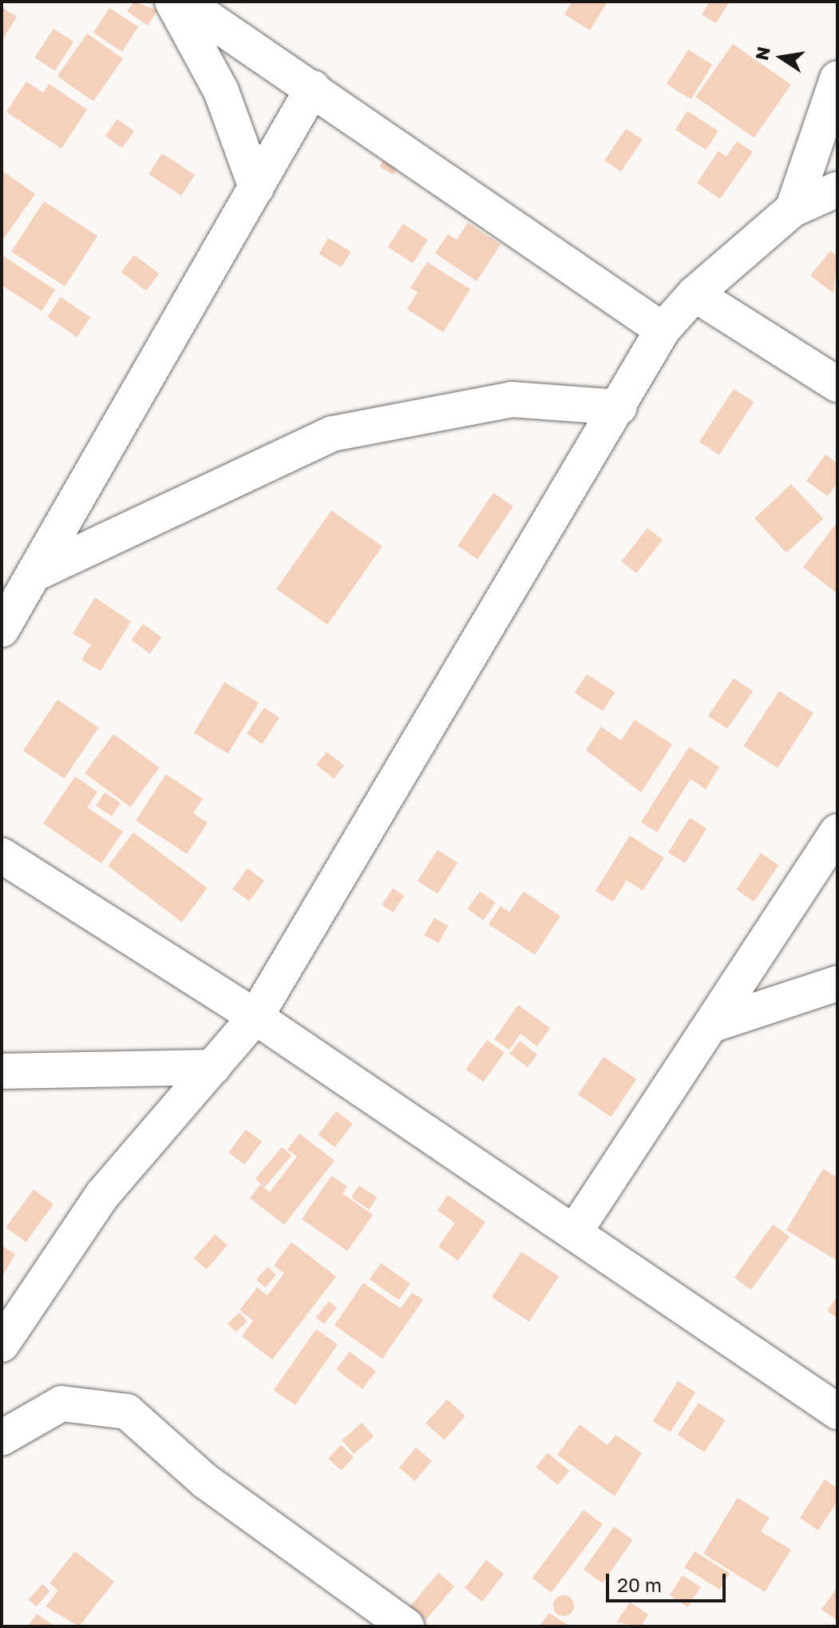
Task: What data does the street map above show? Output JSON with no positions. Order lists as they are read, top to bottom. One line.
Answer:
{"scale_bar":"20 m","north":"left"}
